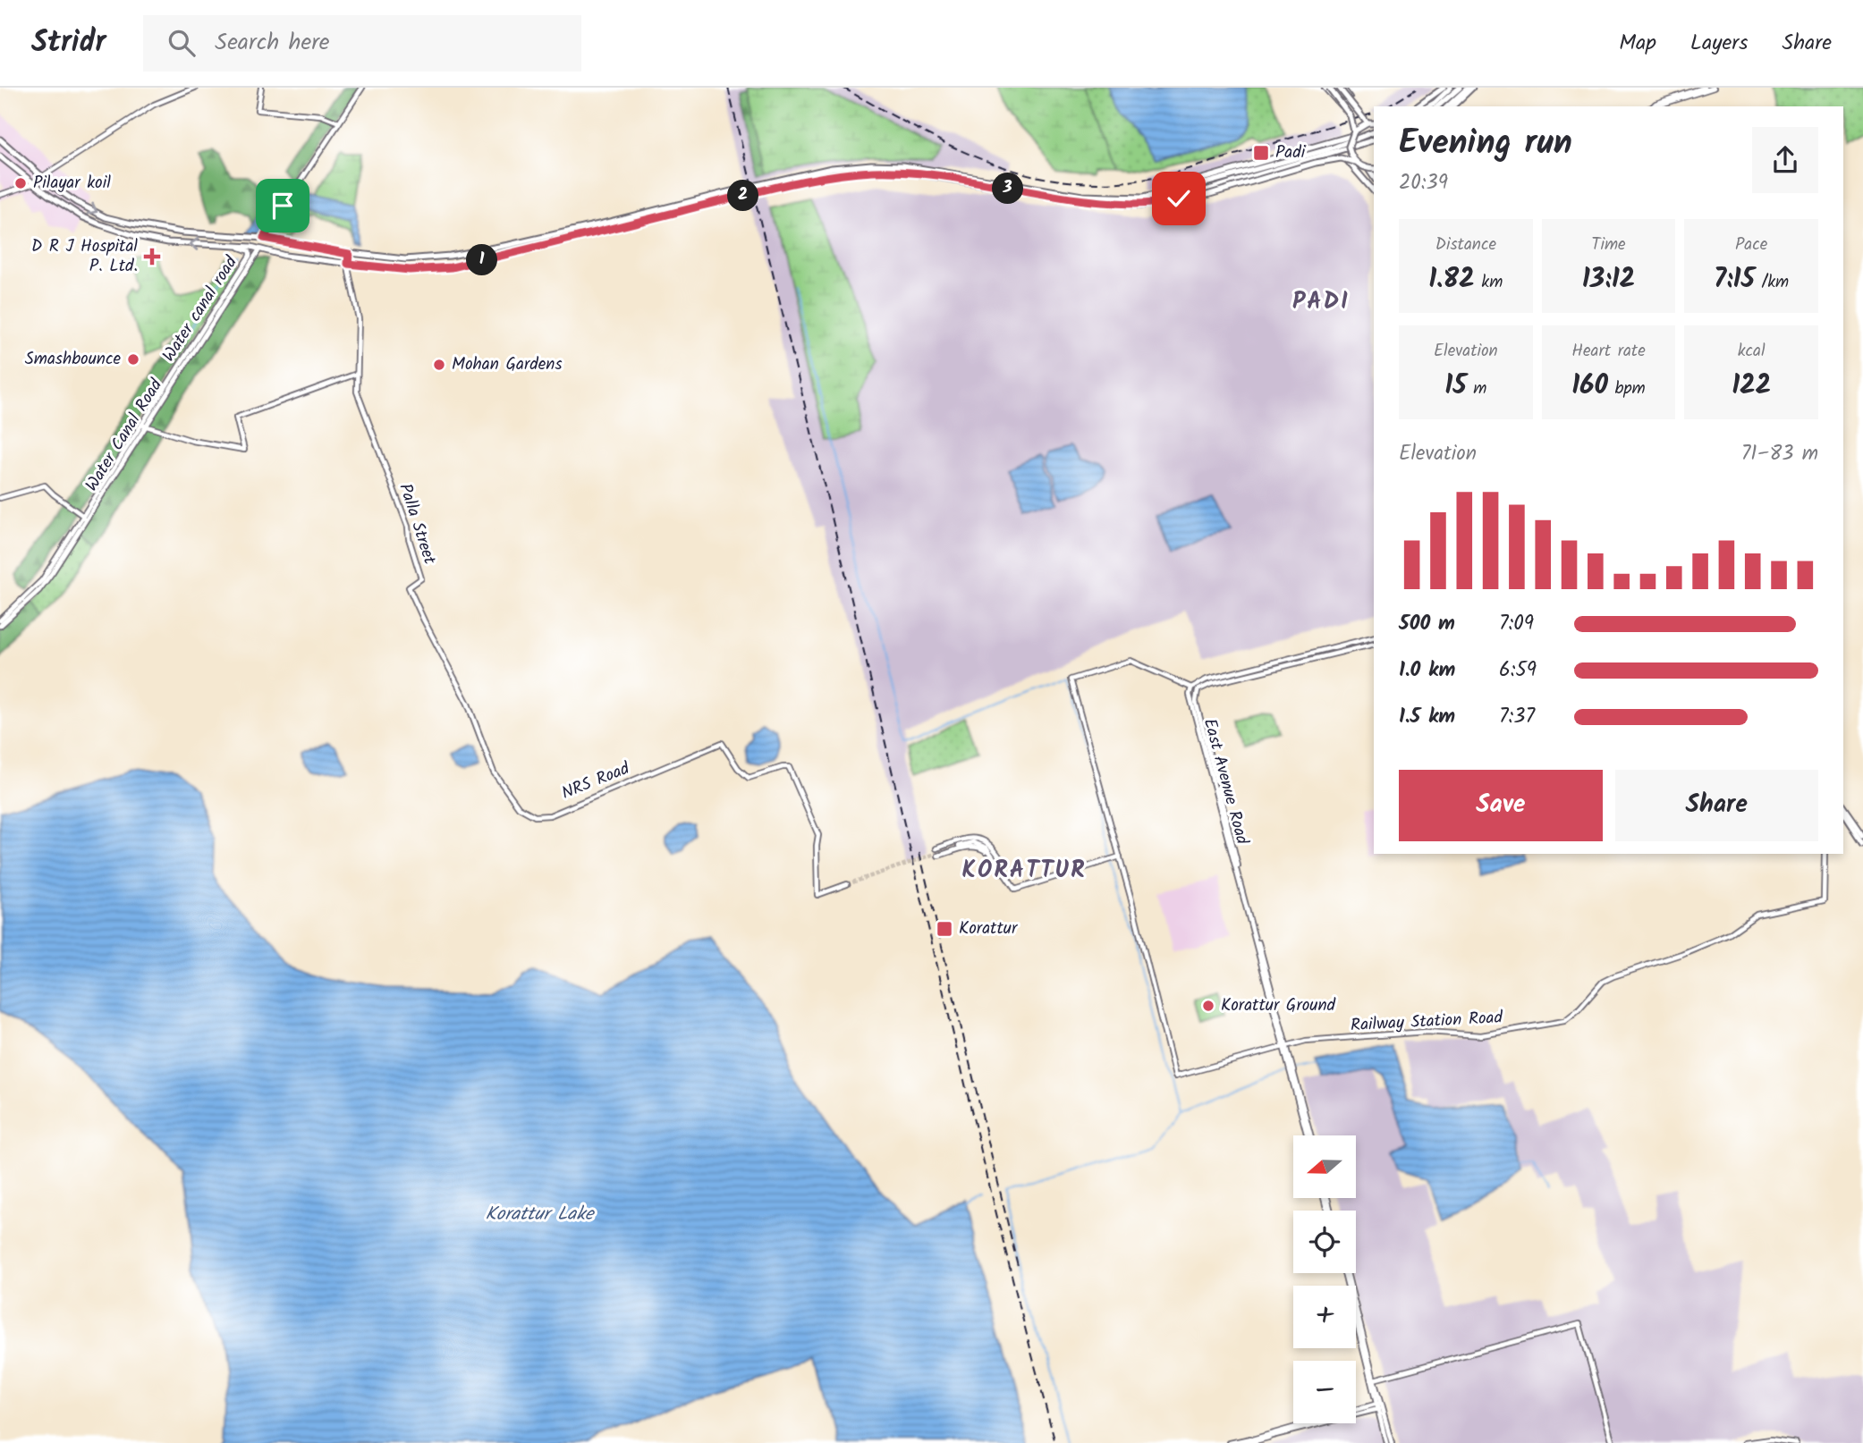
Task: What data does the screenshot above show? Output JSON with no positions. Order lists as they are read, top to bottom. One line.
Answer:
{"streets":{"street":["Water canal road","Water Canal Road","Palla Street","NRS Road","East Avenue Road","Railway Station Road"]},"crossings":[["Water canal road","Water Canal Road"],["Palla Street","NRS Road"],["East Avenue Road","Railway Station Road"]],"districts":["PADI","KORATTUR"],"water":["Korattur Lake"],"places":{"transit":["Padi","Korattur"],"other":["Pilayar koil","Smashbounce","Mohan Gardens","Korattur Ground"],"health":["D R J Hospital P. Ltd."]},"north":"left","page":{"header":"Stridr","search":"Search here","nav":["Map","Layers","Share"],"heading":["Evening run","20:39"],"pins":["3","2","1"],"stats":[["Distance","1.82 km"],["Time","13:12"],["Pace","7:15 /km"],["Elevation","15 m"],["Heart rate","160 bpm"],["kcal","122"]],"chart":["Elevation","71–83 m"],"list":[{"name":"500 m","note":"7:09"},{"name":"1.0 km","note":"6:59"},{"name":"1.5 km","note":"7:37"}],"buttons":["Save","Share"],"map_buttons":["+","−"]}}
